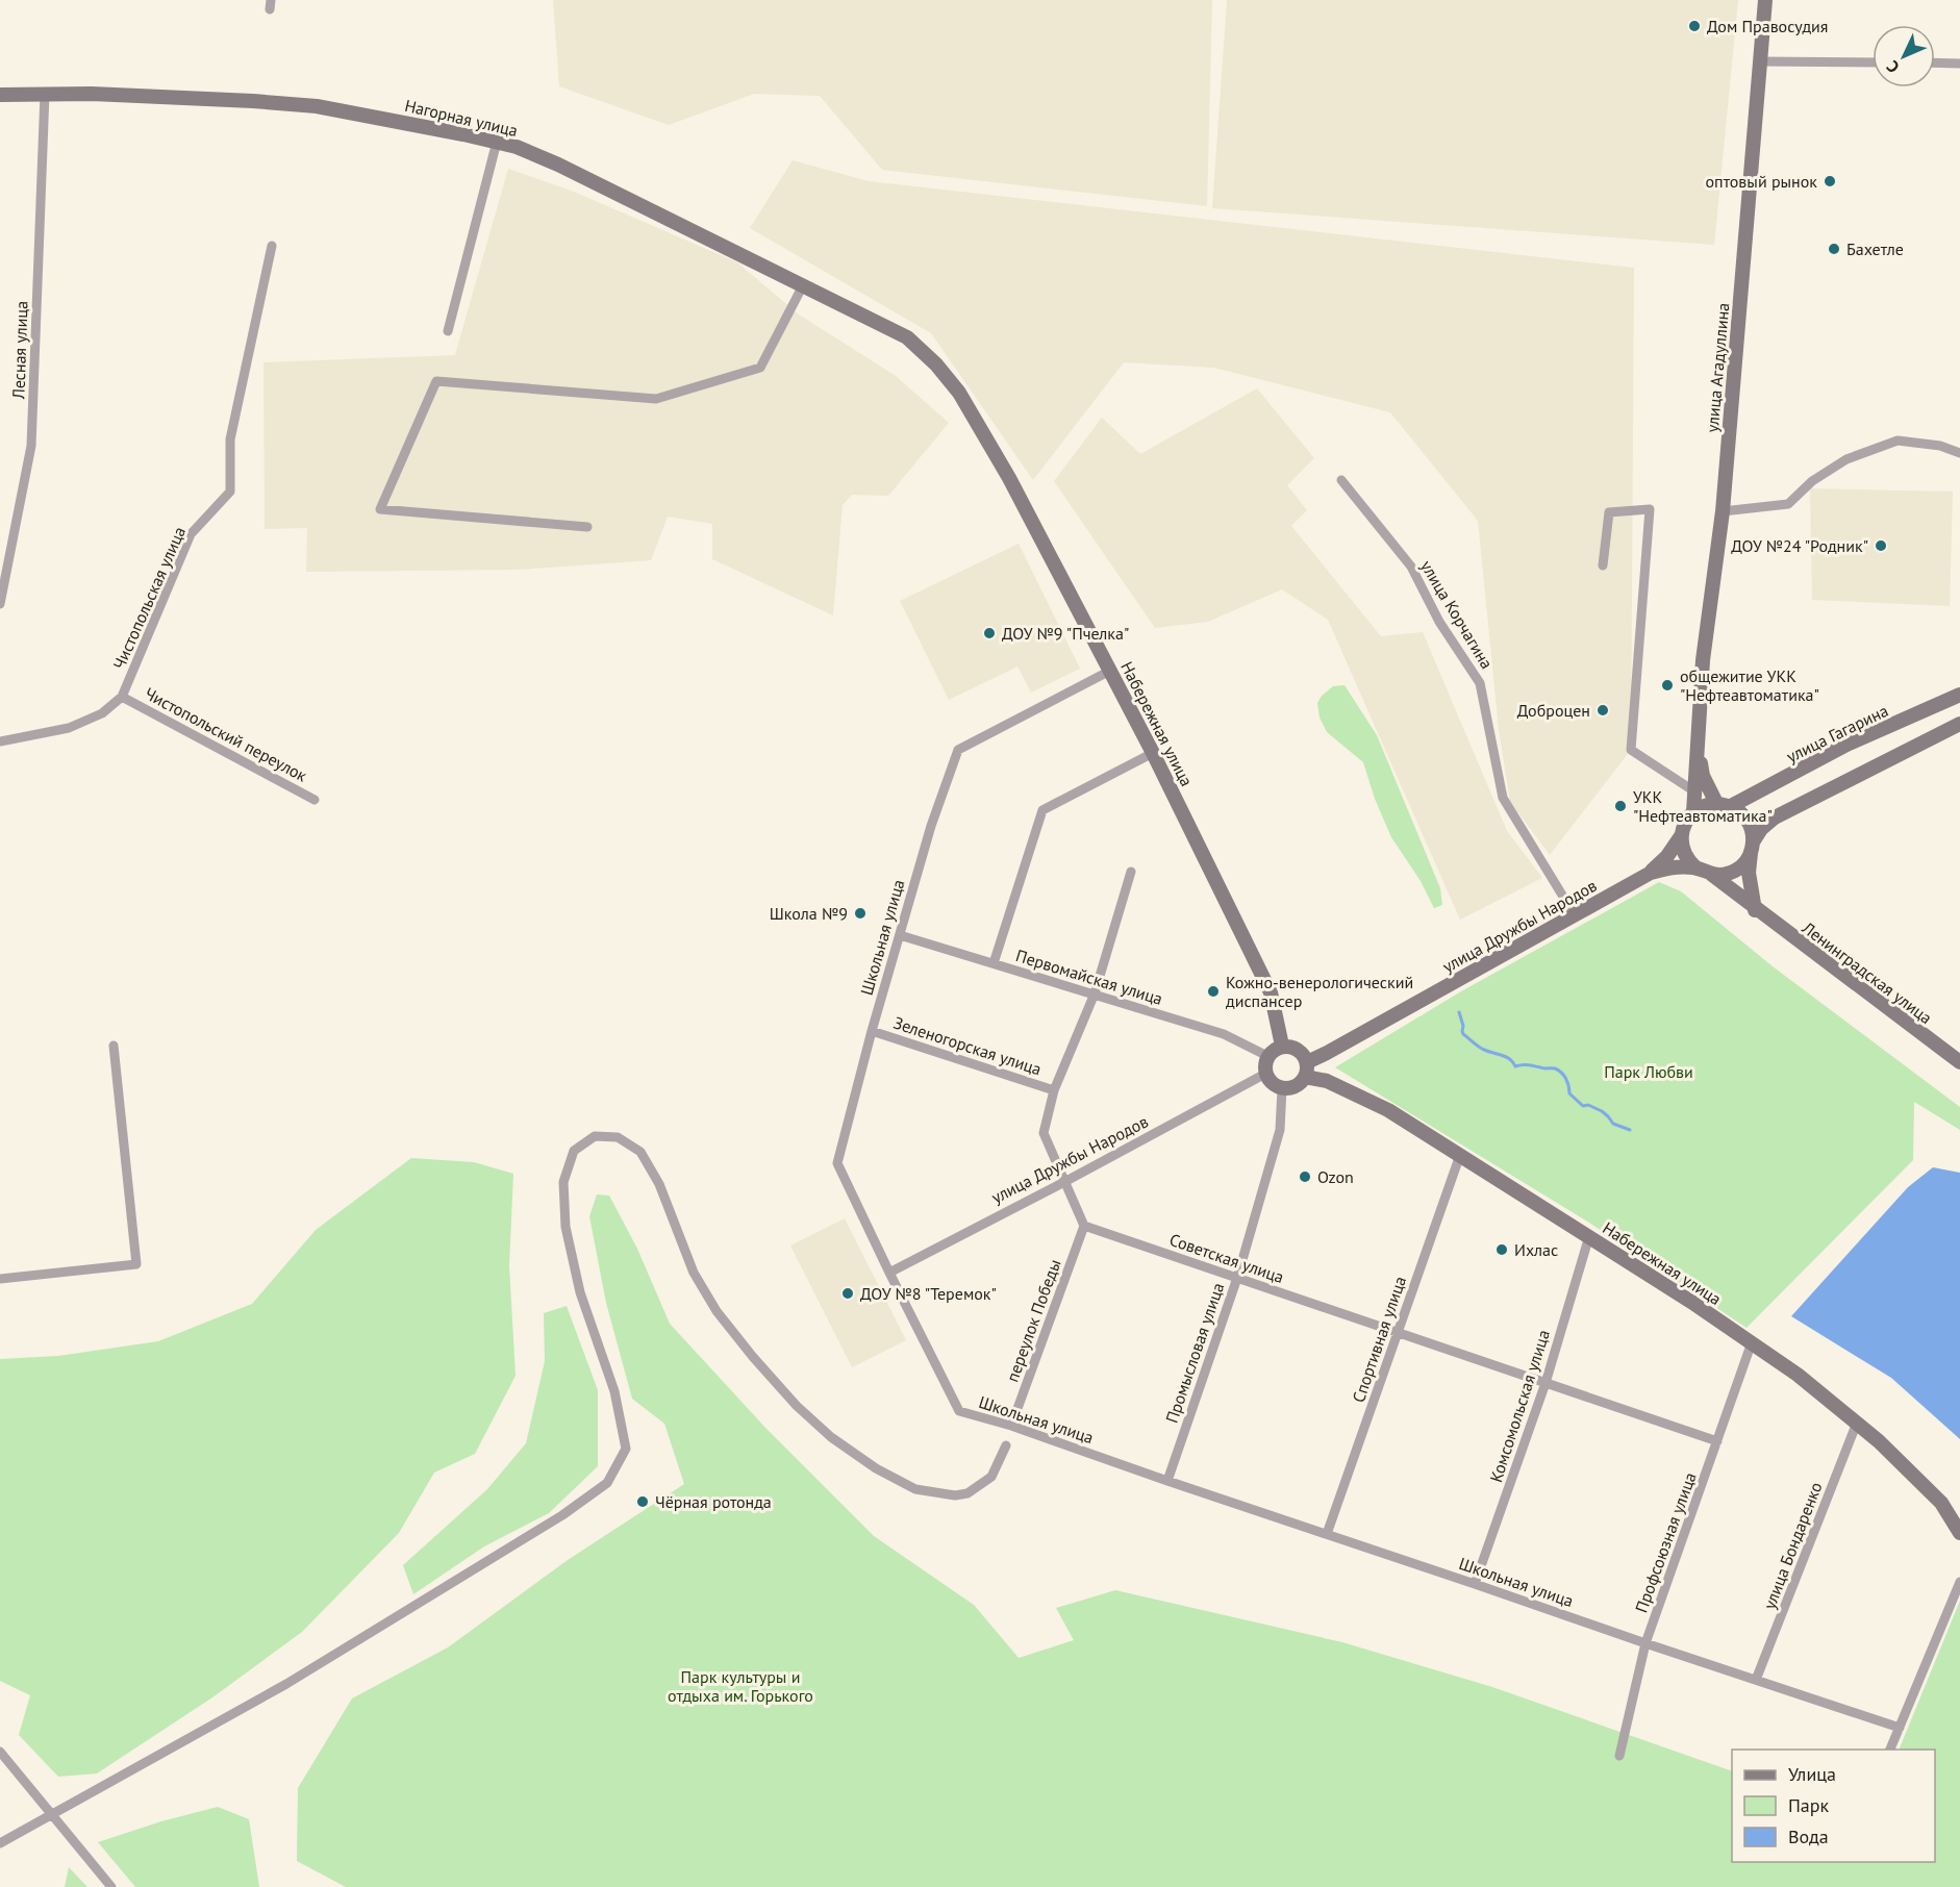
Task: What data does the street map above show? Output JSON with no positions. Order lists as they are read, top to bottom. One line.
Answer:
{"streets":{"main road":["Нагорная улица","улица Агадуллина","Набережная улица","улица Гагарина","улица Дружбы Народов","Ленинградская улица"],"street":["Лесная улица","Чистопольская улица","улица Корчагина","Чистопольский переулок","Школьная улица","Первомайская улица","Зеленогорская улица","Советская улица","переулок Победы","Спортивная улица","Промысловая улица","Комсомольская улица","Профсоюзная улица","улица Бондаренко"]},"crossings":[["Нагорная улица","Лесная улица"],["Нагорная улица","Набережная улица"],["Чистопольская улица","Чистопольский переулок"],["улица Корчагина","улица Дружбы Народов"],["Набережная улица","улица Дружбы Народов"],["Набережная улица","Школьная улица"],["Набережная улица","Первомайская улица"],["Набережная улица","Спортивная улица"],["Набережная улица","Промысловая улица"],["Набережная улица","Комсомольская улица"],["Набережная улица","Профсоюзная улица"],["Набережная улица","улица Бондаренко"],["улица Гагарина","Ленинградская улица"],["улица Дружбы Народов","Школьная улица"],["улица Дружбы Народов","Первомайская улица"],["улица Дружбы Народов","Промысловая улица"],["Школьная улица","Первомайская улица"],["Школьная улица","Зеленогорская улица"],["Школьная улица","переулок Победы"],["Школьная улица","Спортивная улица"],["Школьная улица","Промысловая улица"],["Школьная улица","Комсомольская улица"],["Школьная улица","Профсоюзная улица"],["Школьная улица","улица Бондаренко"],["Первомайская улица","Промысловая улица"],["Советская улица","переулок Победы"],["Советская улица","Спортивная улица"],["Советская улица","Промысловая улица"],["Советская улица","Комсомольская улица"],["Советская улица","Профсоюзная улица"]],"parks":["Парк Любви","Парк культуры и отдыха им. Горького"],"places":["Дом Правосудия","оптовый рынок","Бахетле","ДОУ №24 \"Родник\"","ДОУ №9 \"Пчелка\"","общежитие УКК \"Нефтеавтоматика\"","Доброцен","УКК \"Нефтеавтоматика\"","Школа №9","Кожно-венерологический диспансер","Ozon","Ихлас","ДОУ №8 \"Теремок\"","Чёрная ротонда"],"legend":["Улица","Парк","Вода"],"north":"bottom left"}
